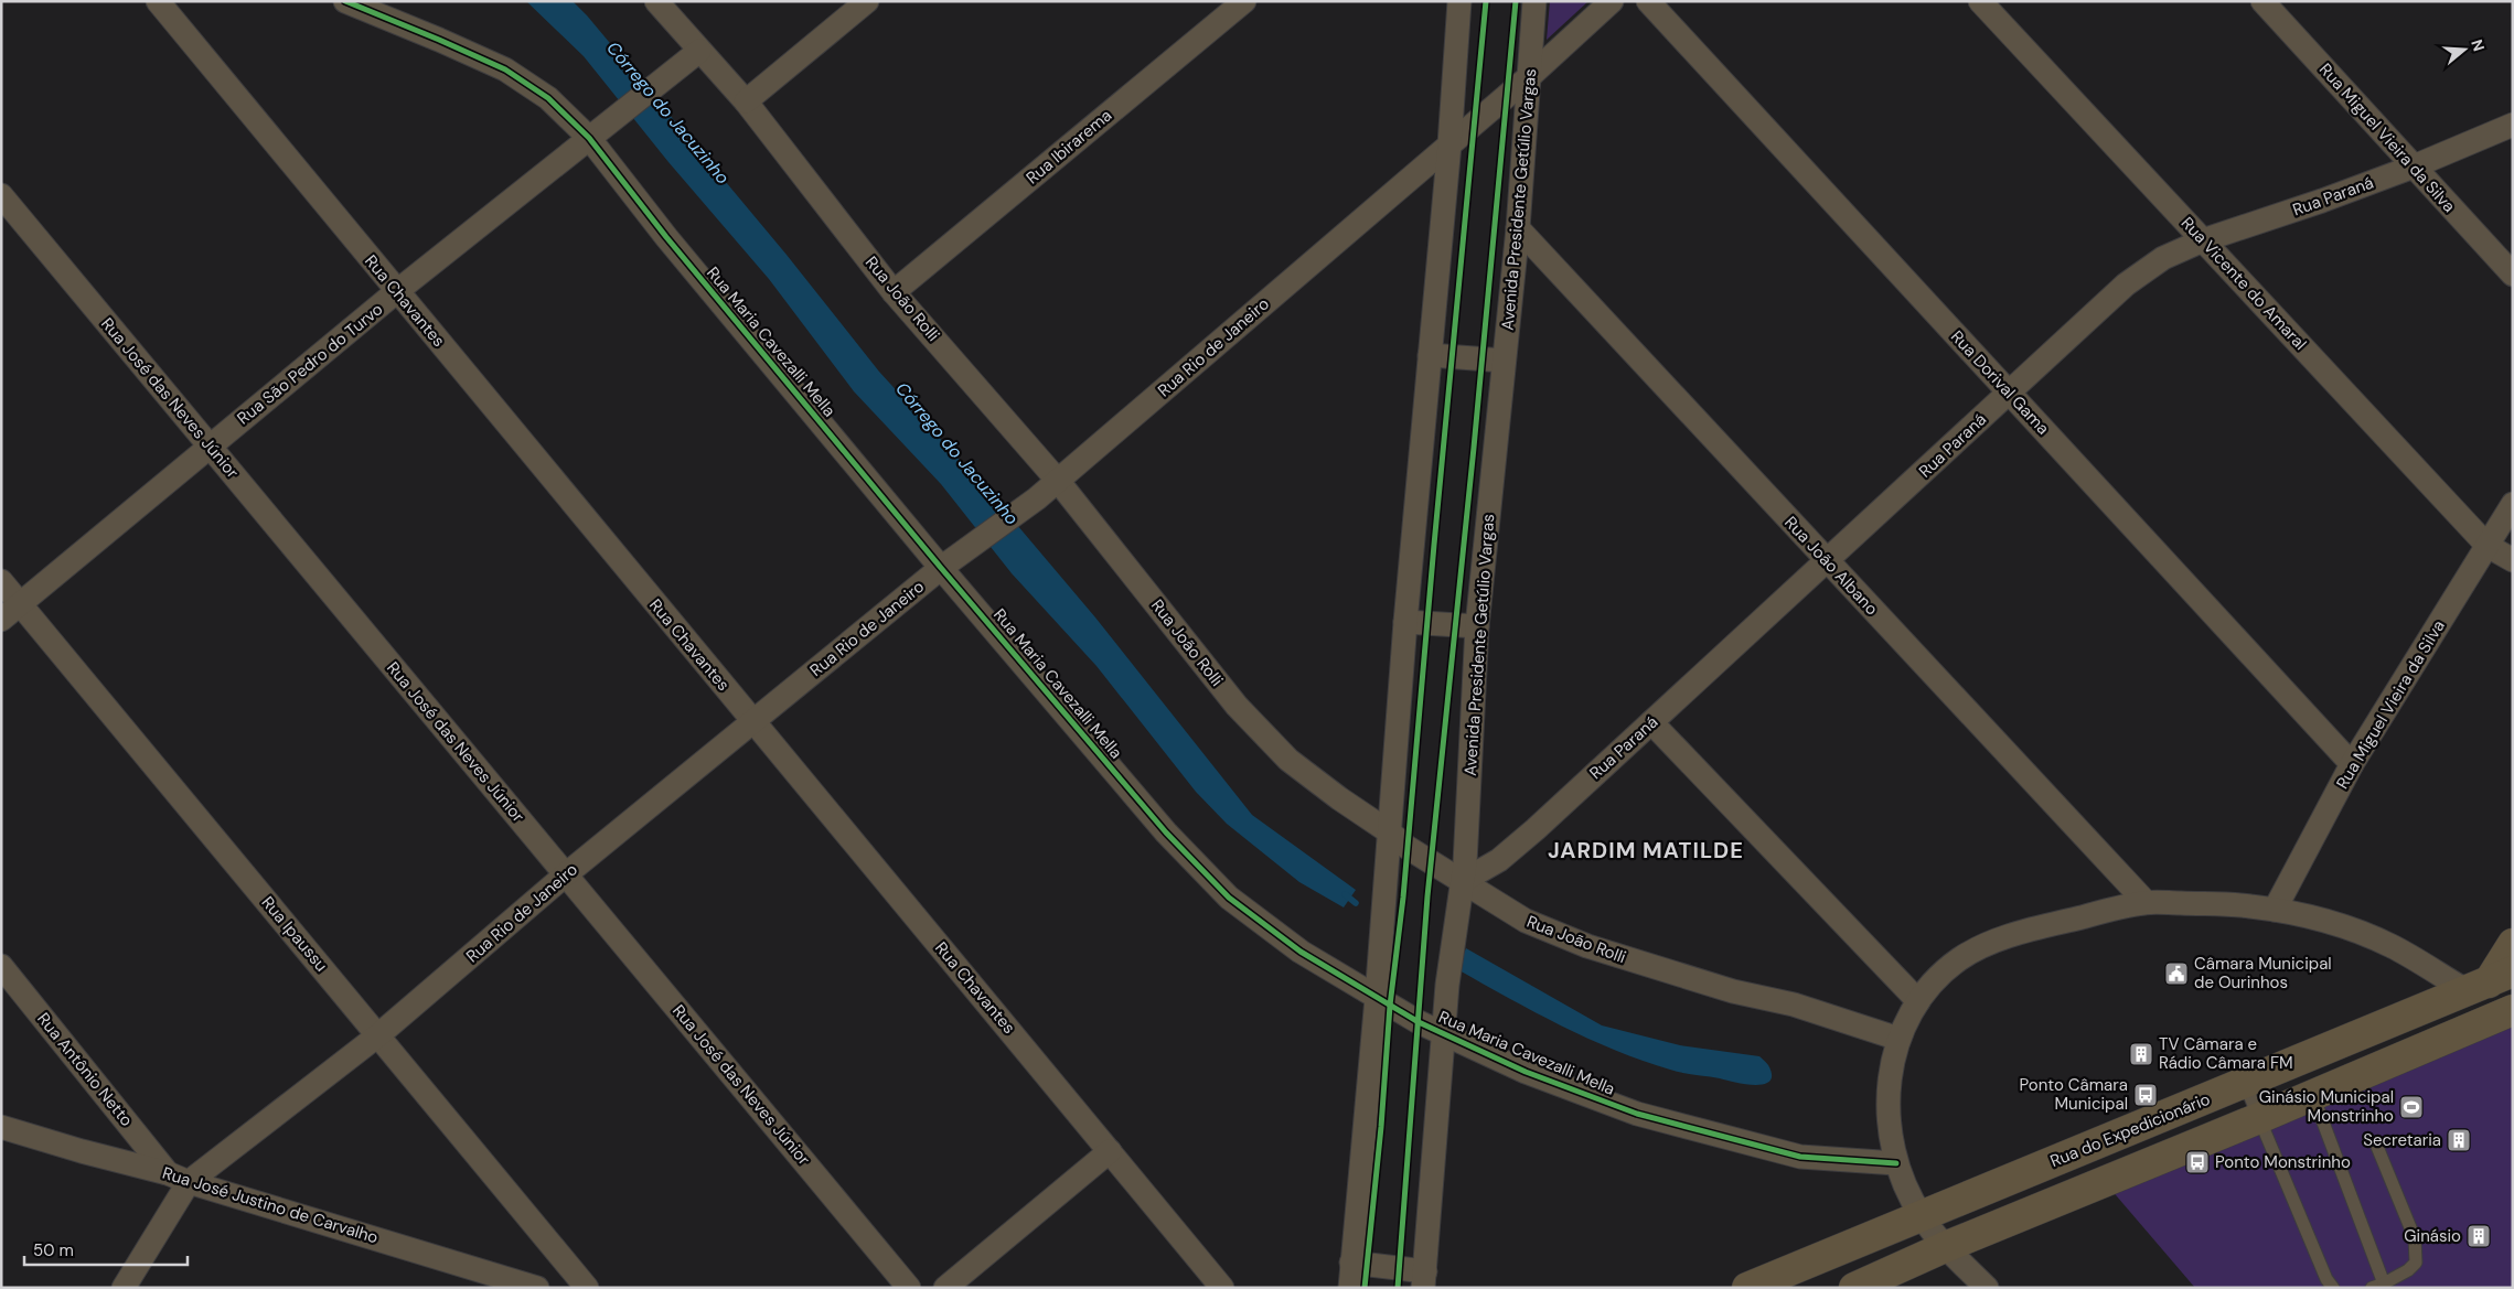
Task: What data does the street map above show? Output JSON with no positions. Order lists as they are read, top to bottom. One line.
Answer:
{"streets":{"main road":["Rua do Expedicionário"],"street":["Rua Miguel Vieira da Silva","Rua Ibirarema","Rua Paraná","Avenida Presidente Getúlio Vargas","Rua Vicente do Amaral","Rua João Rolli","Rua Chavantes","Rua Maria Cavezalli Mella","Rua Rio de Janeiro","Rua São Pedro do Turvo","Rua Dorival Gama","Rua José das Neves Júnior","Rua João Albano","Rua Ipaussu","Rua Antônio Netto","Rua José Justino de Carvalho"]},"crossings":[["Rua Miguel Vieira da Silva","Rua Paraná"],["Rua Miguel Vieira da Silva","Rua Vicente do Amaral"],["Rua Miguel Vieira da Silva","Rua Dorival Gama"],["Rua Ibirarema","Rua João Rolli"],["Rua Paraná","Avenida Presidente Getúlio Vargas"],["Rua Paraná","Rua Vicente do Amaral"],["Rua Paraná","Rua João Rolli"],["Rua Paraná","Rua Dorival Gama"],["Rua Paraná","Rua João Albano"],["Avenida Presidente Getúlio Vargas","Rua João Rolli"],["Avenida Presidente Getúlio Vargas","Rua Maria Cavezalli Mella"],["Avenida Presidente Getúlio Vargas","Rua Rio de Janeiro"],["Avenida Presidente Getúlio Vargas","Rua João Albano"],["Rua João Rolli","Rua Rio de Janeiro"],["Rua João Rolli","Rua São Pedro do Turvo"],["Rua Chavantes","Rua Rio de Janeiro"],["Rua Chavantes","Rua São Pedro do Turvo"],["Rua Maria Cavezalli Mella","Rua Rio de Janeiro"],["Rua Maria Cavezalli Mella","Rua São Pedro do Turvo"],["Rua Rio de Janeiro","Rua José das Neves Júnior"],["Rua Rio de Janeiro","Rua Ipaussu"],["Rua Rio de Janeiro","Rua Antônio Netto"],["Rua Rio de Janeiro","Rua José Justino de Carvalho"],["Rua São Pedro do Turvo","Rua José das Neves Júnior"],["Rua São Pedro do Turvo","Rua Ipaussu"],["Rua Antônio Netto","Rua José Justino de Carvalho"]],"districts":["JARDIM MATILDE"],"water":["Córrego do Jacuzinho"],"places":{"public building":["Câmara Municipal de Ourinhos"],"building":["TV Câmara e Rádio Câmara FM","Secretaria","Ginásio"],"bus stop":["Ponto Câmara Municipal","Ponto Monstrinho"],"sports":["Ginásio Municipal Monstrinho"]},"scale_bar":"50 m","north":"right"}
